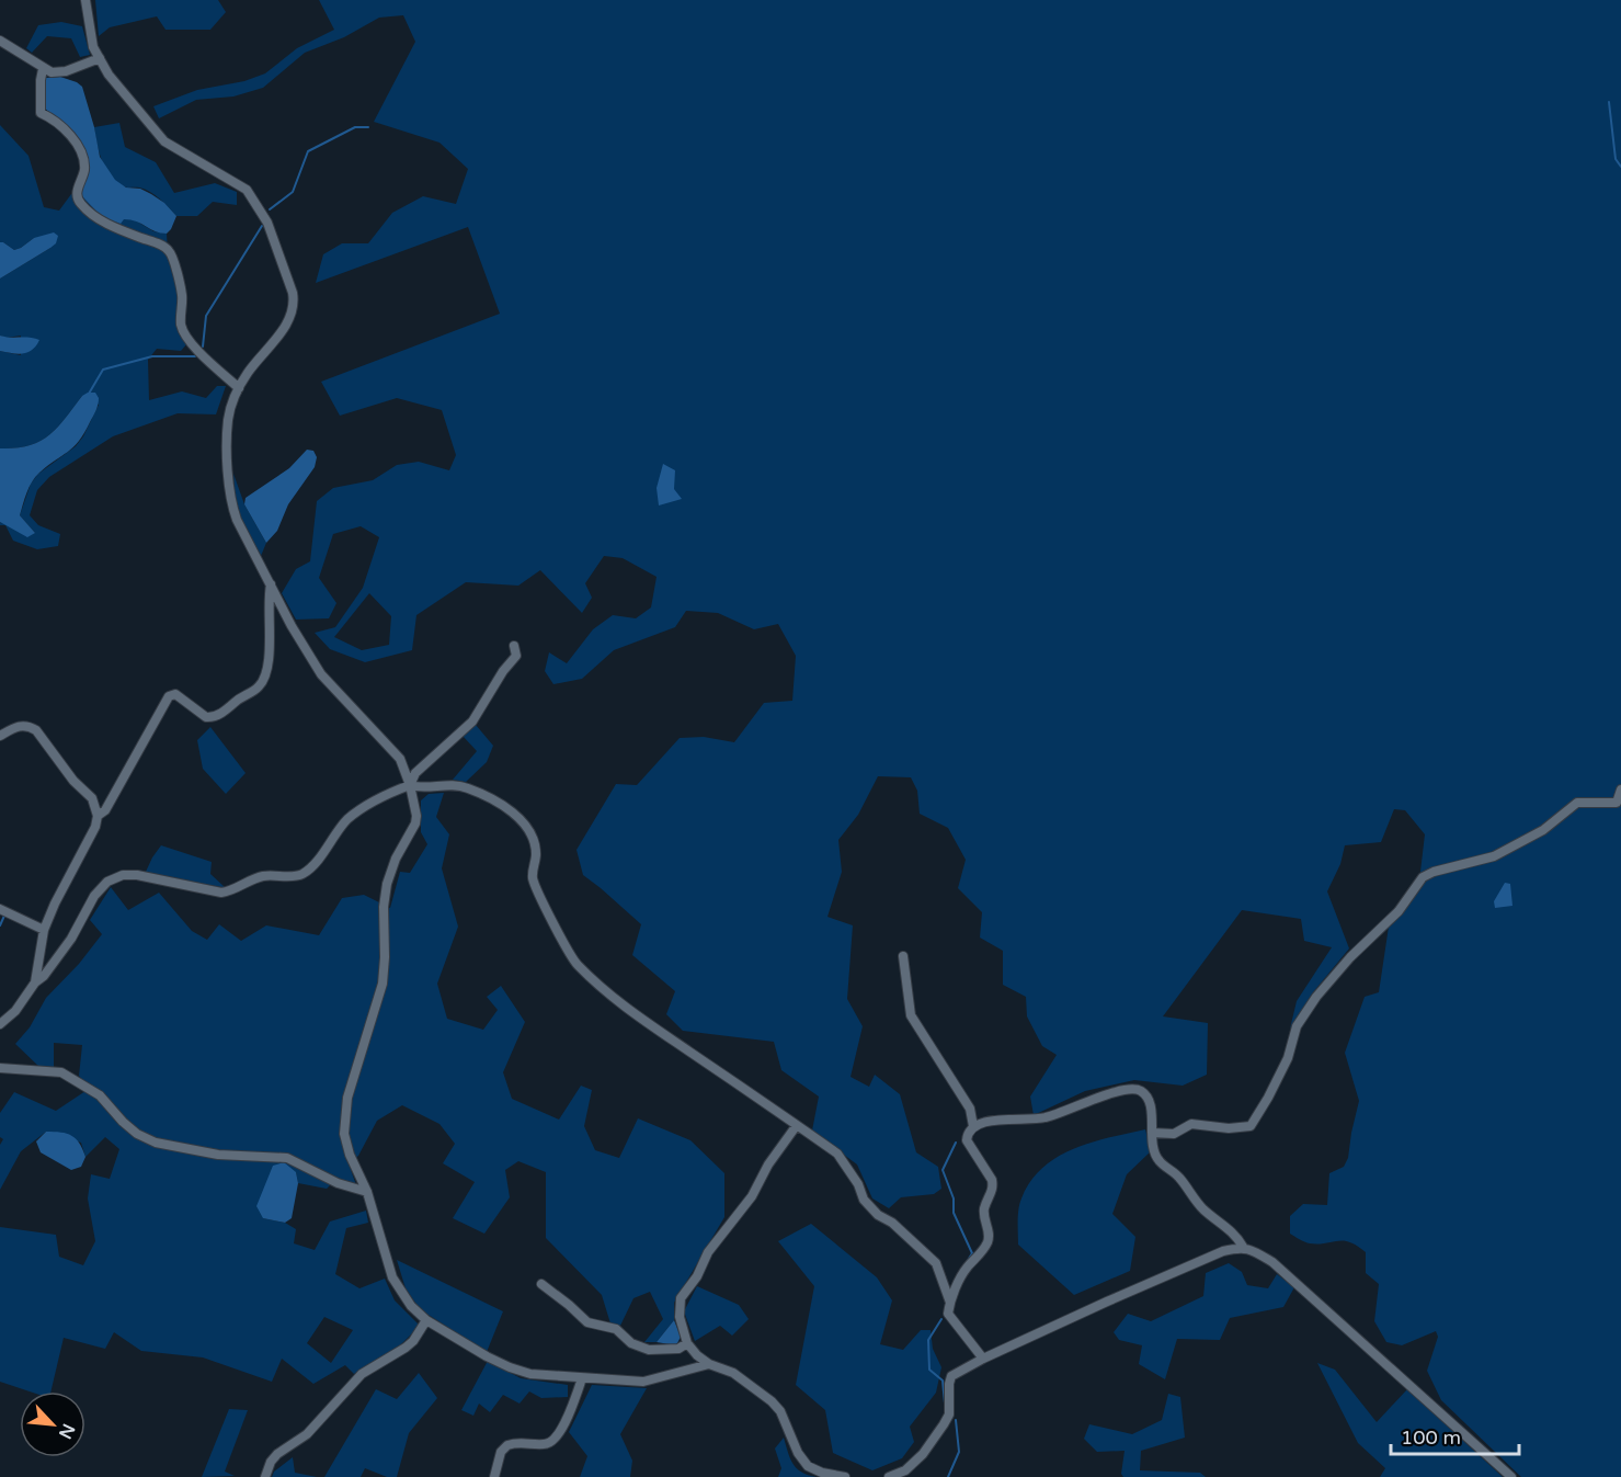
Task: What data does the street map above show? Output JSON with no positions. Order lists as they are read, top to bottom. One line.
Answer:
{"scale_bar":"100 m","north":"bottom right"}
